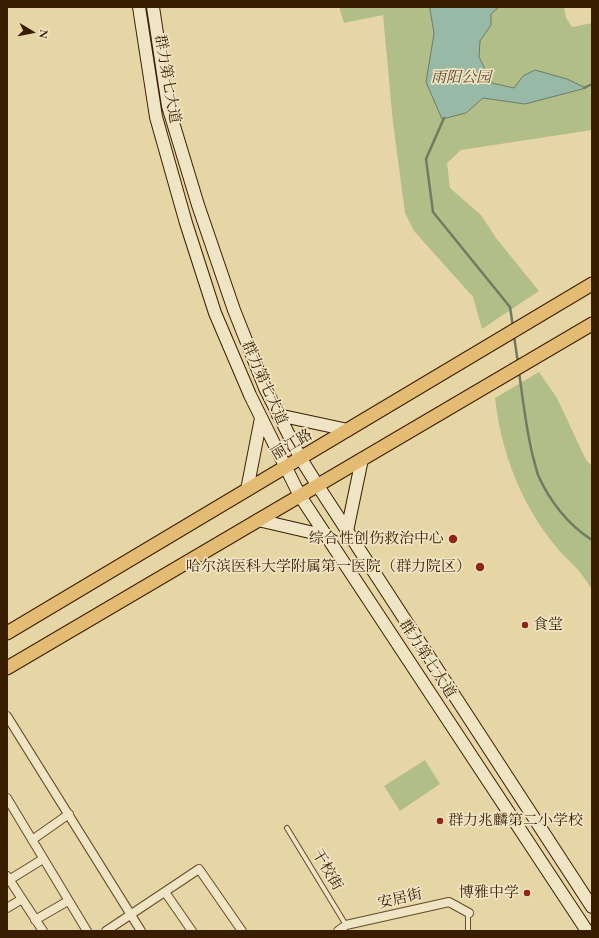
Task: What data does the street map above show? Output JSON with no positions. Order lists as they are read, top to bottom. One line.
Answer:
{"streets":{"main road":["群力第七大道","丽江路"],"street":["安居街"],"lane":["干校街"]},"crossings":[["群力第七大道","丽江路"],["干校街","安居街"]],"parks":["雨阳公园"],"places":["综合性创伤救治中心","哈尔滨医科大学附属第一医院（群力院区）","食堂","群力兆麟第二小学校","博雅中学"],"north":"right"}
